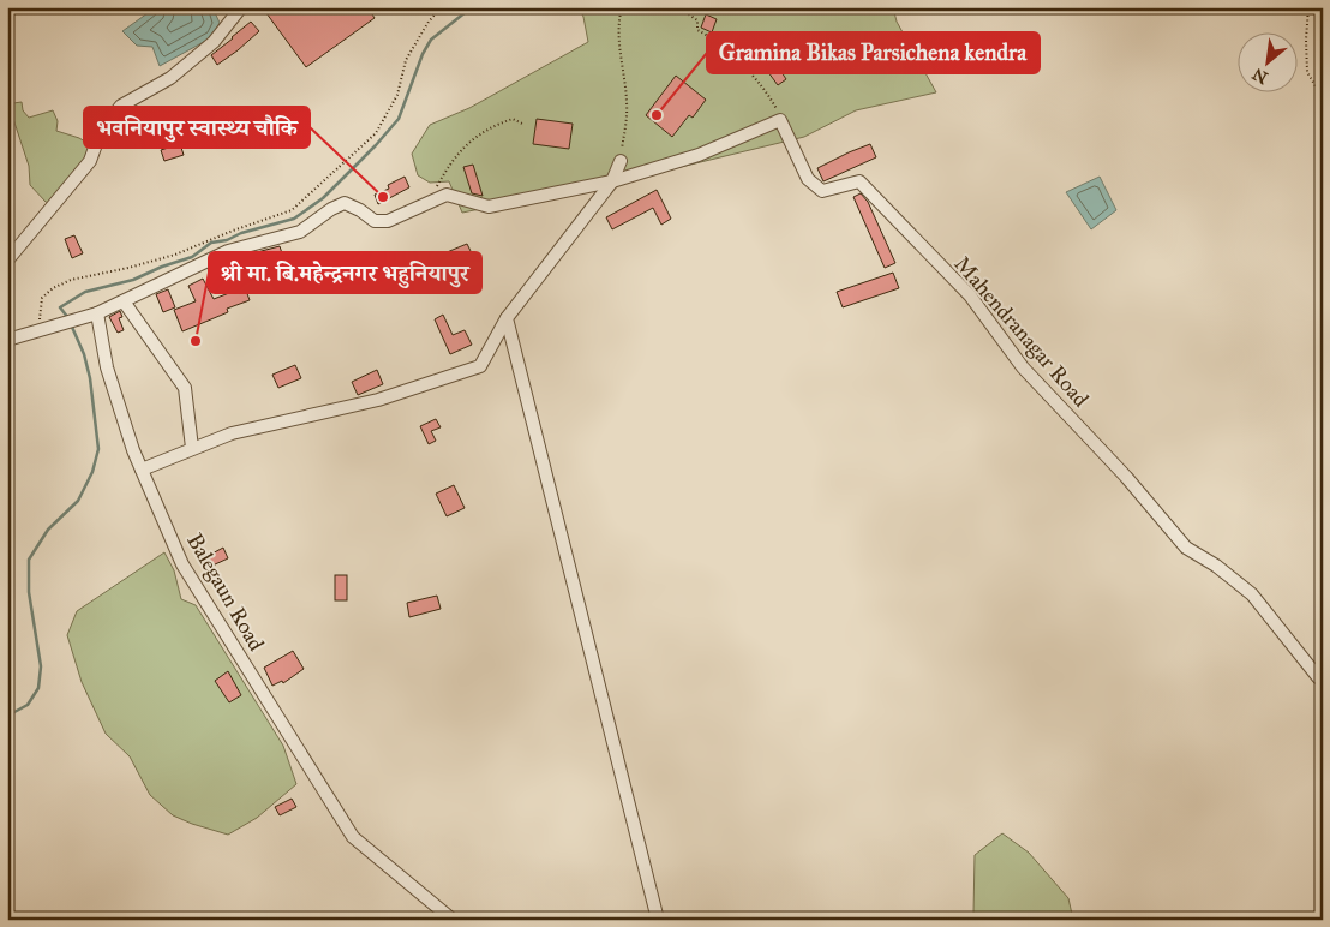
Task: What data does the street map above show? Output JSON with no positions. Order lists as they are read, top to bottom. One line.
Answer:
{"streets":{"street":["Mahendranagar Road","Balegaun Road"]},"places":["Gramina Bikas Parsichena kendra","भवनियापुर स्वास्थ्य चाैकि","श्री मा. बि.महेन्द्रनगर भहुनियापुर"],"north":"bottom left"}
